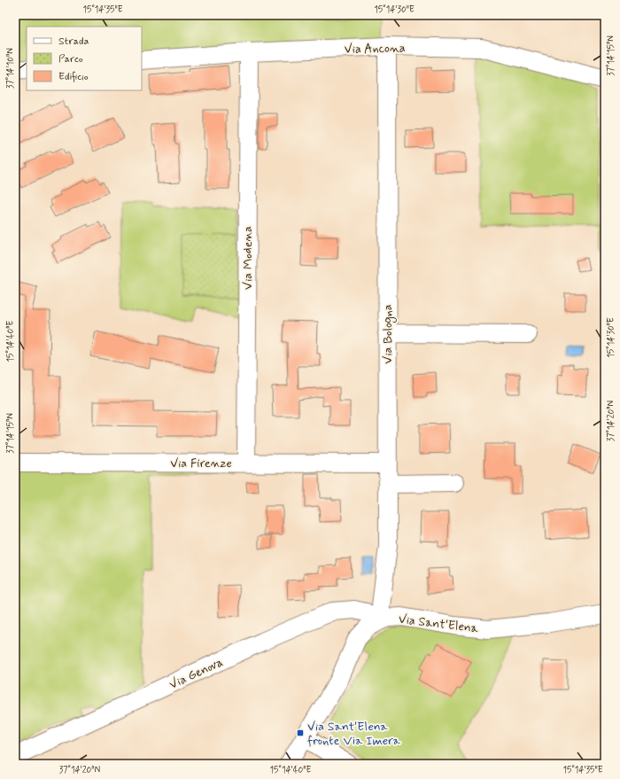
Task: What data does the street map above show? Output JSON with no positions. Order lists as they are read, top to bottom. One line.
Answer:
{"streets":{"street":["Via Ancona","Via Modena","Via Bologna","Via Firenze","Via Sant'Elena","Via Genova"]},"crossings":[["Via Ancona","Via Modena"],["Via Ancona","Via Bologna"],["Via Modena","Via Firenze"],["Via Bologna","Via Firenze"],["Via Bologna","Via Sant'Elena"],["Via Bologna","Via Genova"],["Via Sant'Elena","Via Genova"]],"places":{"transit":["Via Sant'Elena fronte Via Imera"]},"legend":["Strada","Parco","Edificio"],"coordinates":["15°14'35\"E","15°14'30\"E","37°14'15\"N","37°14'10\"N","15°14'40\"E","37°14'20\"N"]}
